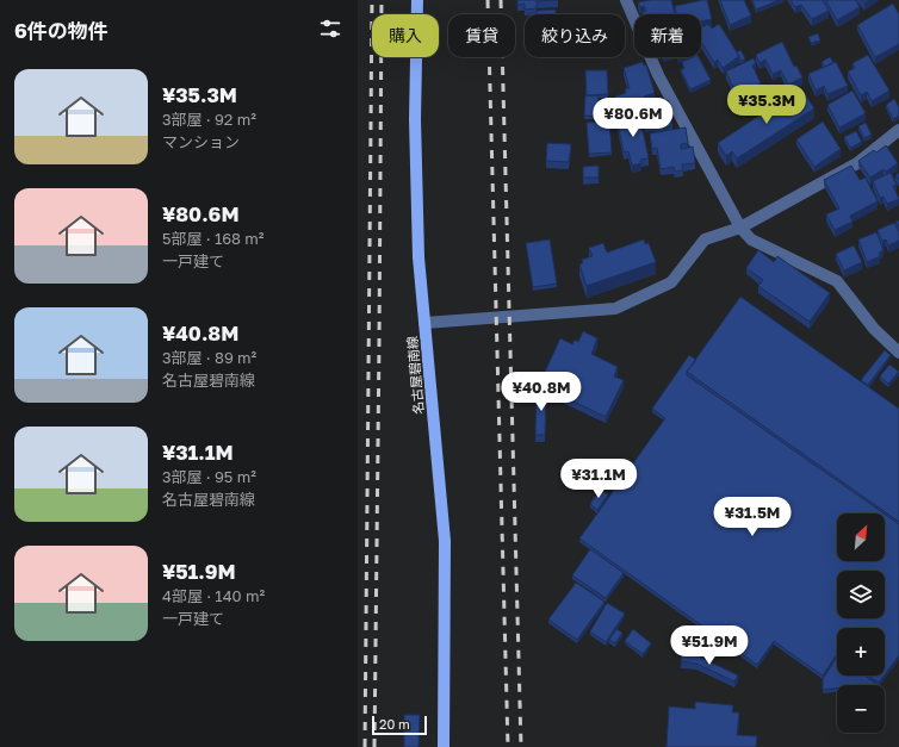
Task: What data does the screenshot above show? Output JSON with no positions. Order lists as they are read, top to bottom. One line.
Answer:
{"streets":{"main road":["名古屋碧南線"]},"scale_bar":"20 m","north":"top right","page":{"heading":"6件の物件","chip":["購入","賃貸","絞り込み","新着"],"list":[{"name":"¥35.3M","note":"3部屋 · 92 m² · マンション"},{"name":"¥80.6M","note":"5部屋 · 168 m² · 一戸建て"},{"name":"¥40.8M","note":"3部屋 · 89 m² · 名古屋碧南線"},{"name":"¥31.1M","note":"3部屋 · 95 m² · 名古屋碧南線"},{"name":"¥51.9M","note":"4部屋 · 140 m² · 一戸建て"}],"price":["¥35.3M","¥80.6M","¥40.8M","¥31.1M","¥31.5M","¥51.9M"],"map_buttons":["+","−"],"scale":"20 m"}}
